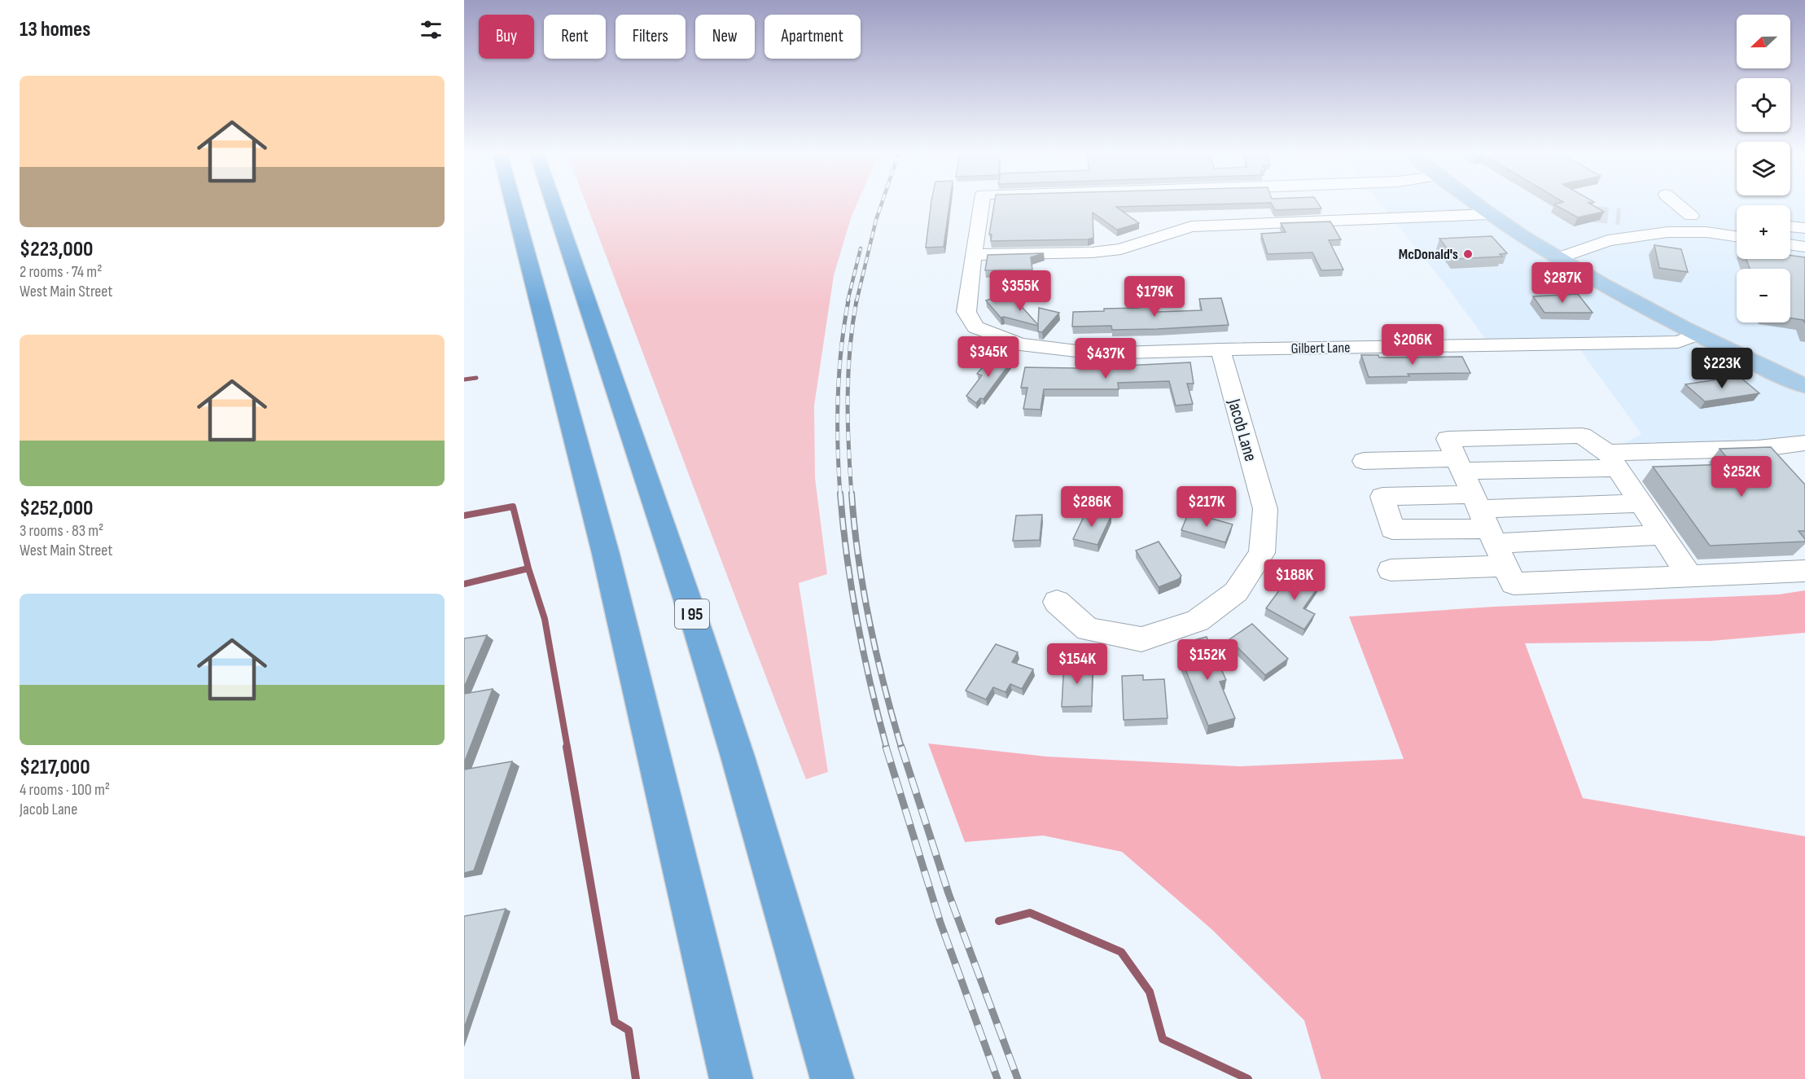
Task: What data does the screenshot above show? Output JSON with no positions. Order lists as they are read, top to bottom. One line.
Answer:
{"streets":{"highway":["I 95"],"street":["Gilbert Lane","Jacob Lane"]},"crossings":[["Gilbert Lane","Jacob Lane"]],"places":["McDonald's"],"north":"left","page":{"heading":"13 homes","map_buttons":["+","−"],"chip":["Buy","Rent","Filters","New","Apartment"],"list":[{"name":"$223,000","note":"2 rooms · 74 m² · West Main Street"},{"name":"$252,000","note":"3 rooms · 83 m² · West Main Street"},{"name":"$217,000","note":"4 rooms · 100 m² · Jacob Lane"}],"price":["$287K","$355K","$179K","$206K","$345K","$437K","$223K","$252K","$286K","$217K","$188K","$152K","$154K"]}}
